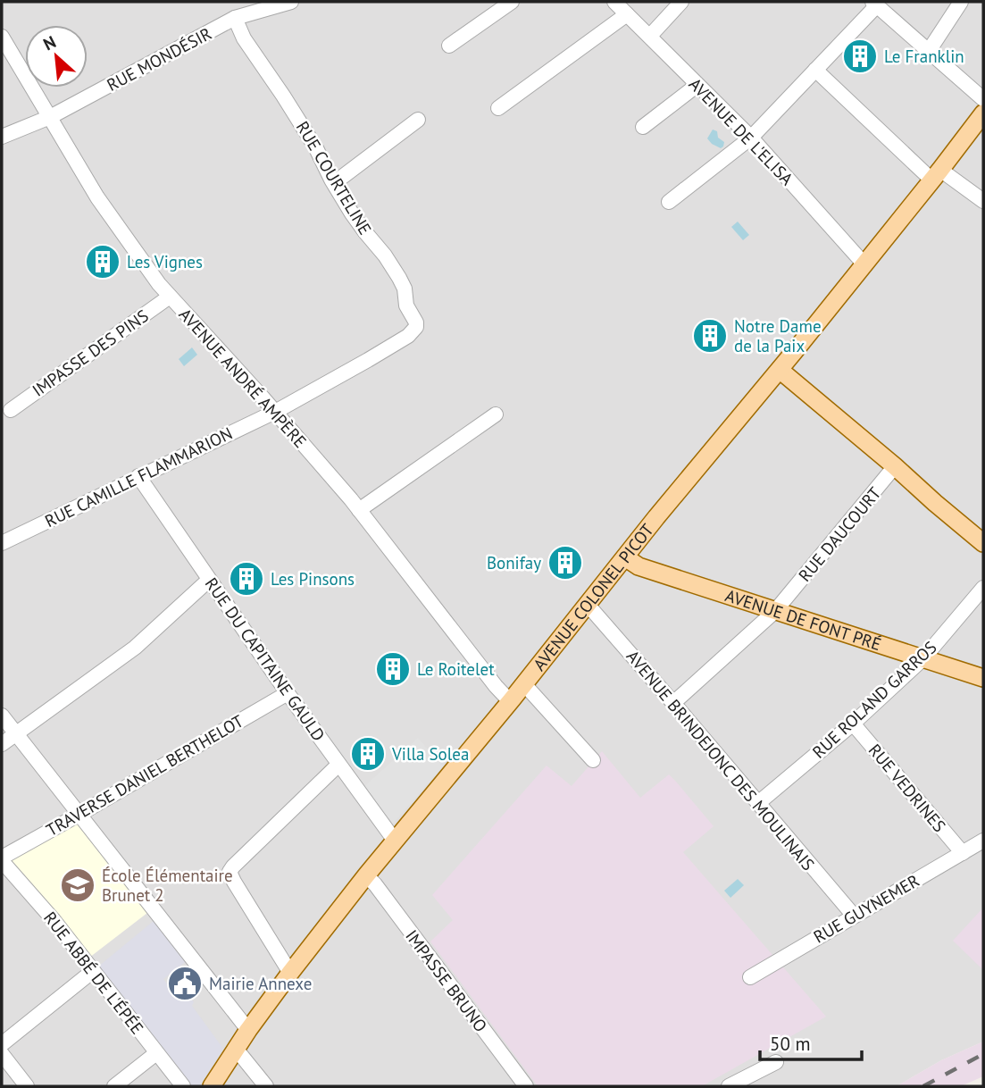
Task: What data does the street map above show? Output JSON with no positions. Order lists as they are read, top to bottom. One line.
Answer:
{"streets":{"main road":["AVENUE COLONEL PICOT","AVENUE DE FONT PRÉ"],"street":["RUE MONDÉSIR","AVENUE DE L'ELISA","RUE COURTELINE","IMPASSE DES PINS","AVENUE ANDRÉ AMPÈRE","RUE CAMILLE FLAMMARION","RUE DAUCOURT","RUE DU CAPITAINE GAULD","RUE ROLAND GARROS","AVENUE BRINDEJONC DES MOULINAIS","TRAVERSE DANIEL BERTHELOT","RUE VEDRINES","RUE GUYNEMER","RUE ABBÉ DE L'ÉPÉE","IMPASSE BRUNO"]},"crossings":[["RUE MONDÉSIR","RUE COURTELINE"],["RUE MONDÉSIR","AVENUE ANDRÉ AMPÈRE"],["AVENUE DE L'ELISA","AVENUE COLONEL PICOT"],["RUE COURTELINE","AVENUE ANDRÉ AMPÈRE"],["RUE COURTELINE","RUE CAMILLE FLAMMARION"],["IMPASSE DES PINS","AVENUE ANDRÉ AMPÈRE"],["AVENUE ANDRÉ AMPÈRE","RUE CAMILLE FLAMMARION"],["AVENUE ANDRÉ AMPÈRE","AVENUE COLONEL PICOT"],["RUE CAMILLE FLAMMARION","RUE DU CAPITAINE GAULD"],["RUE DAUCOURT","AVENUE DE FONT PRÉ"],["RUE DAUCOURT","AVENUE BRINDEJONC DES MOULINAIS"],["AVENUE COLONEL PICOT","AVENUE DE FONT PRÉ"],["AVENUE COLONEL PICOT","RUE DU CAPITAINE GAULD"],["AVENUE COLONEL PICOT","AVENUE BRINDEJONC DES MOULINAIS"],["AVENUE COLONEL PICOT","IMPASSE BRUNO"],["AVENUE DE FONT PRÉ","RUE ROLAND GARROS"],["RUE DU CAPITAINE GAULD","TRAVERSE DANIEL BERTHELOT"],["RUE ROLAND GARROS","AVENUE BRINDEJONC DES MOULINAIS"],["RUE ROLAND GARROS","RUE VEDRINES"],["AVENUE BRINDEJONC DES MOULINAIS","RUE GUYNEMER"],["TRAVERSE DANIEL BERTHELOT","RUE ABBÉ DE L'ÉPÉE"],["RUE VEDRINES","RUE GUYNEMER"]],"places":{"building":["Le Franklin","Les Vignes","Notre Dame de la Paix","Bonifay","Les Pinsons","Le Roitelet","Villa Solea"],"school or university":["École Élémentaire Brunet 2"],"public building":["Mairie Annexe"]},"scale_bar":"50 m","north":"top left"}
